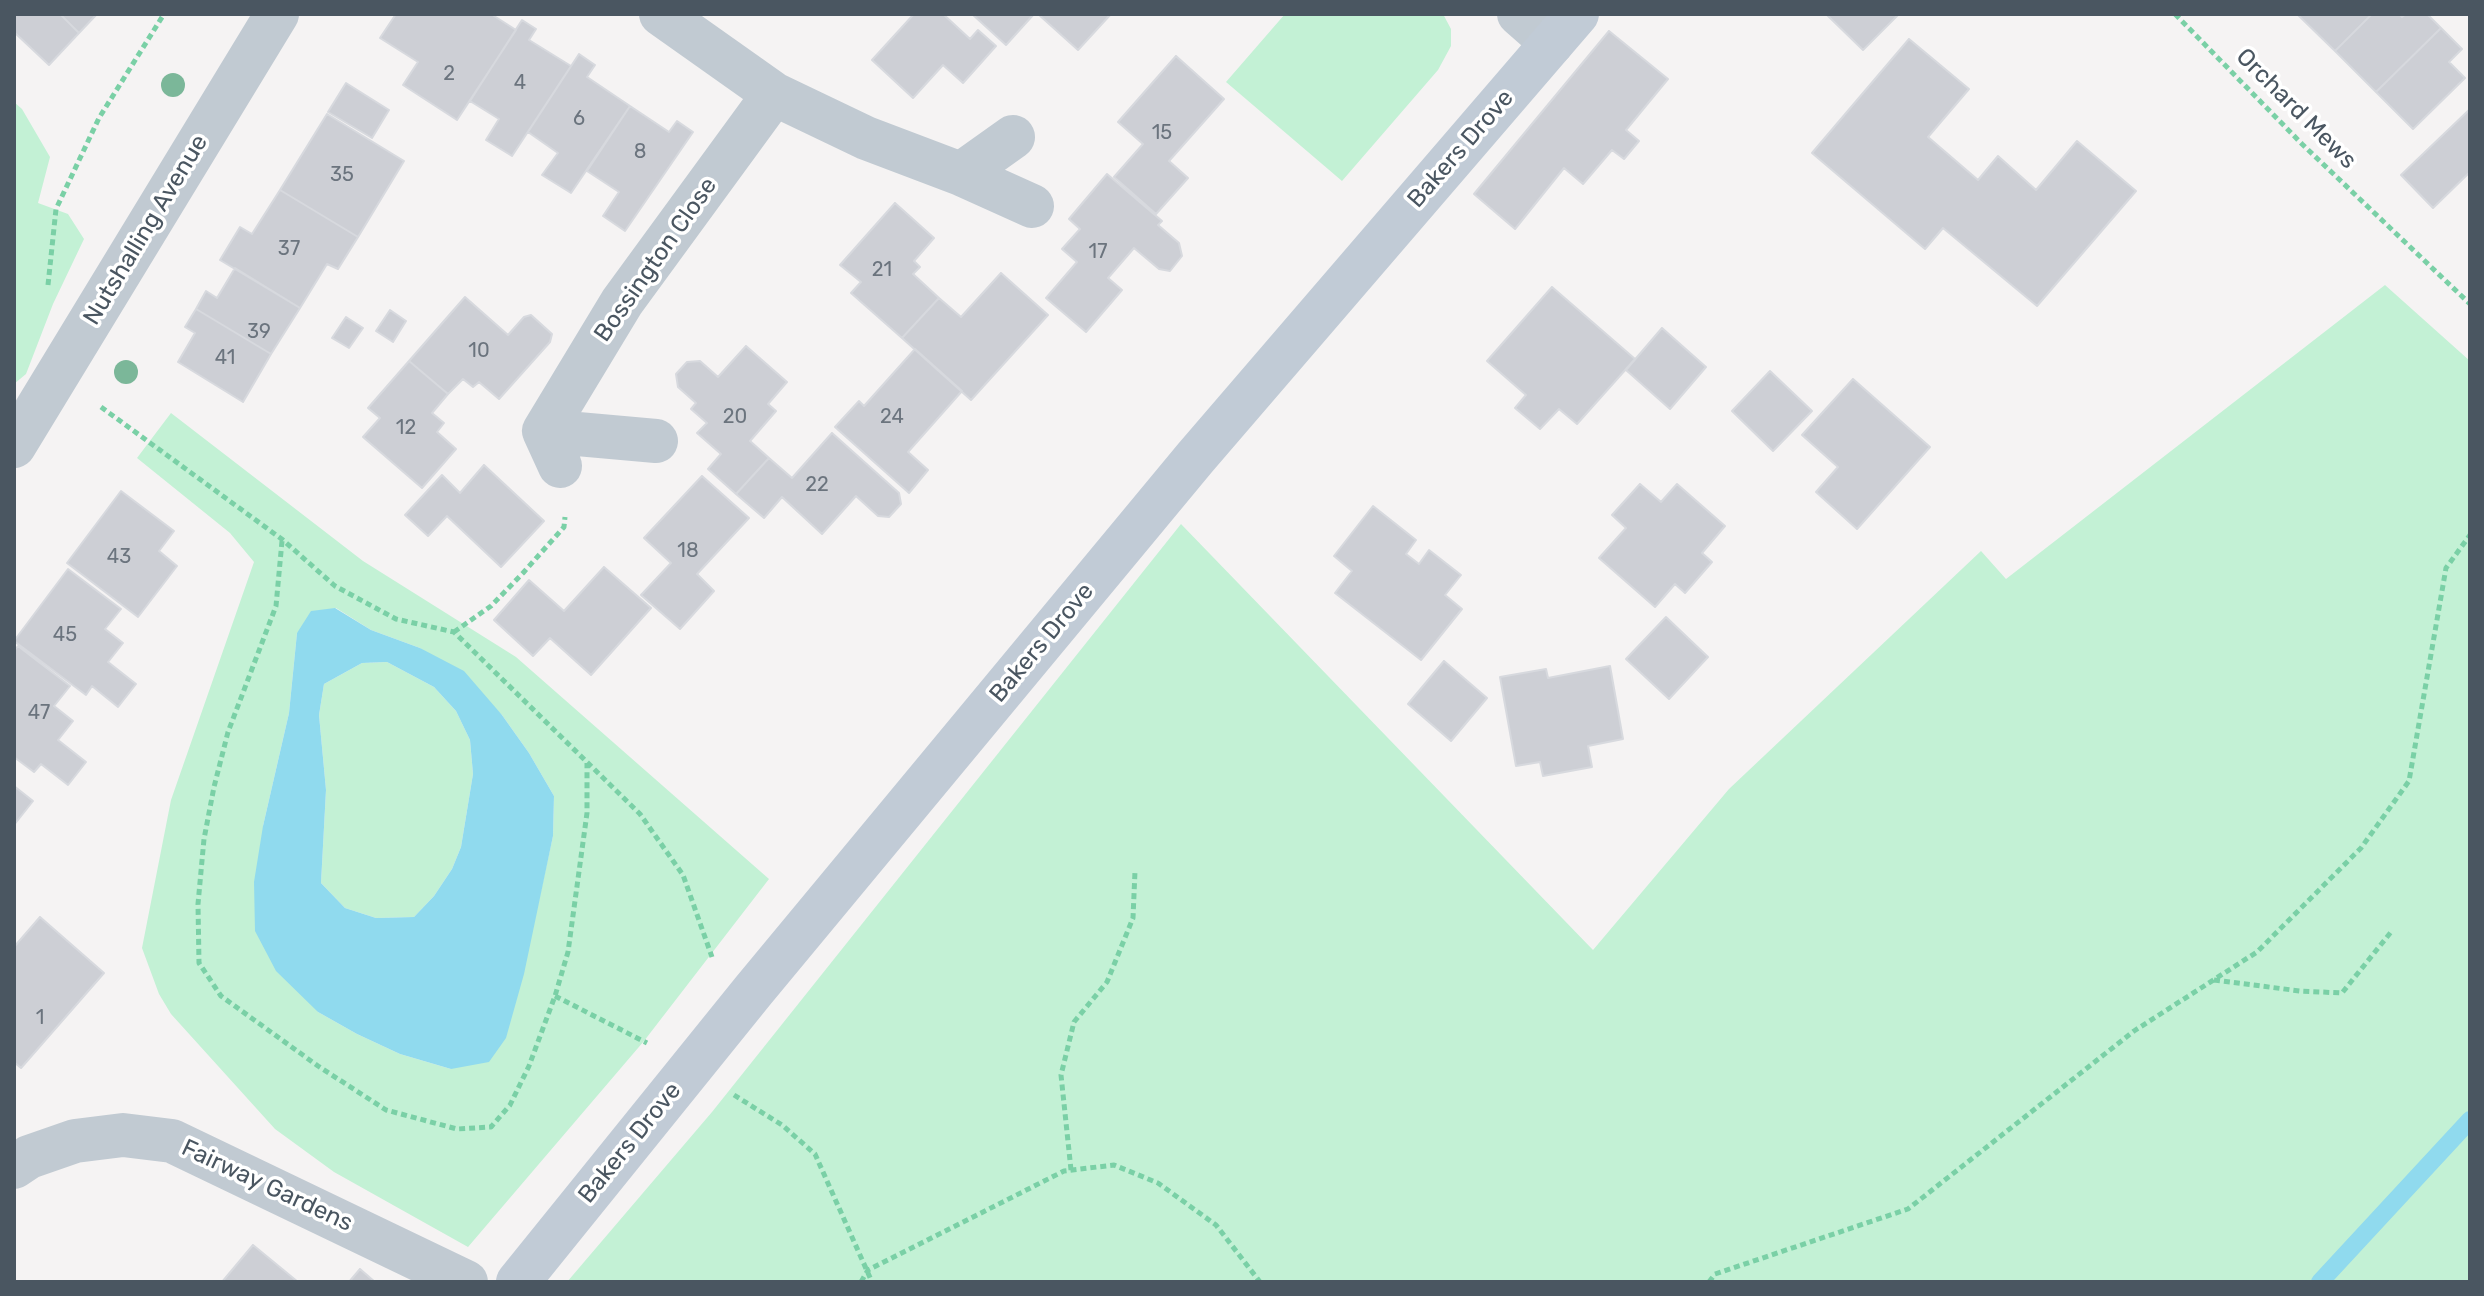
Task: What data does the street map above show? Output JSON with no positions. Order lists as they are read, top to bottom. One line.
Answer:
{"streets":{"street":["Bakers Drove","Nutshalling Avenue","Bossington Close","Fairway Gardens"],"path":["Orchard Mews"]},"house_numbers":["2","4","6","15","8","35","37","17","21","39","10","41","20","24","12","22","18","43","45","47","1"]}
